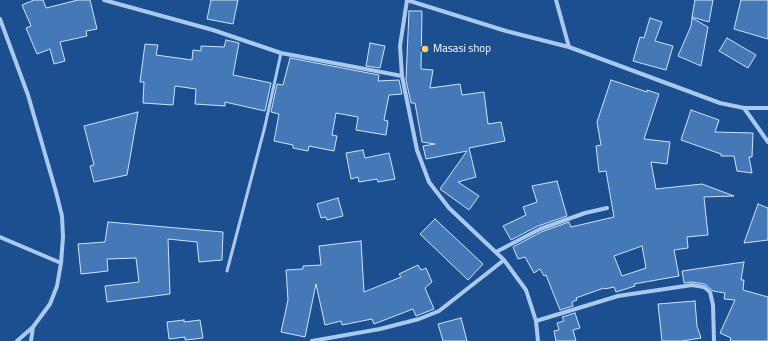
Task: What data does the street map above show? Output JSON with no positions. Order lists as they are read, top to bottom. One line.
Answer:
{"places":["Masasi shop"]}
